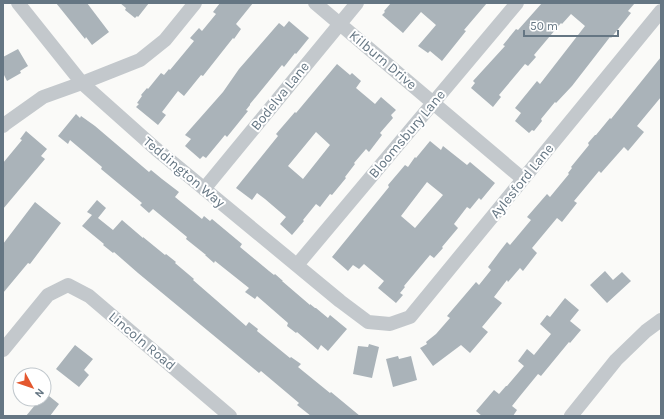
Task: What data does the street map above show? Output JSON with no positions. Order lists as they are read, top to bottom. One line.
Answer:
{"streets":{"street":["Kilburn Drive","Bodelva Lane","Bloomsbury Lane","Teddington Way","Aylesford Lane","Lincoln Road"]},"crossings":[["Kilburn Drive","Bodelva Lane"],["Kilburn Drive","Bloomsbury Lane"],["Kilburn Drive","Aylesford Lane"],["Bodelva Lane","Teddington Way"],["Bloomsbury Lane","Teddington Way"],["Teddington Way","Aylesford Lane"]],"scale_bar":"50 m","north":"bottom right"}
